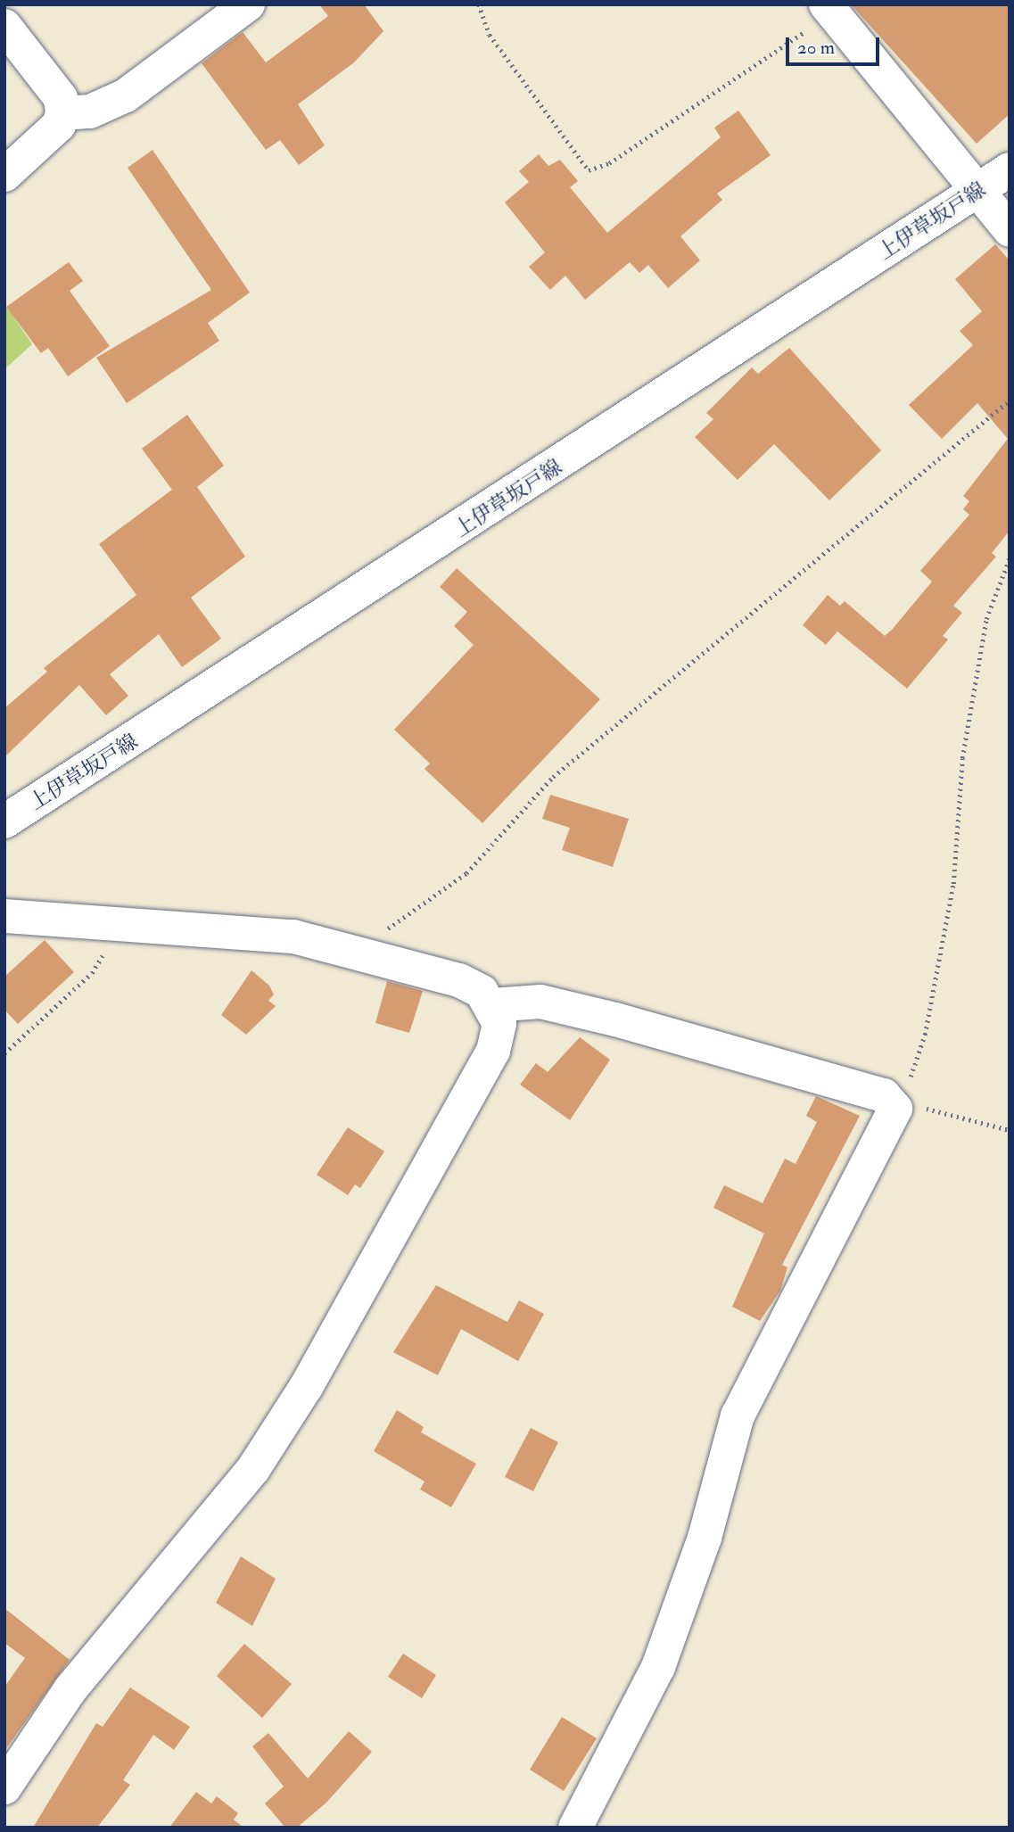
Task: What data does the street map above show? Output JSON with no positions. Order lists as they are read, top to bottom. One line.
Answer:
{"streets":{"street":["上伊草坂戸線"]},"scale_bar":"20 m"}
